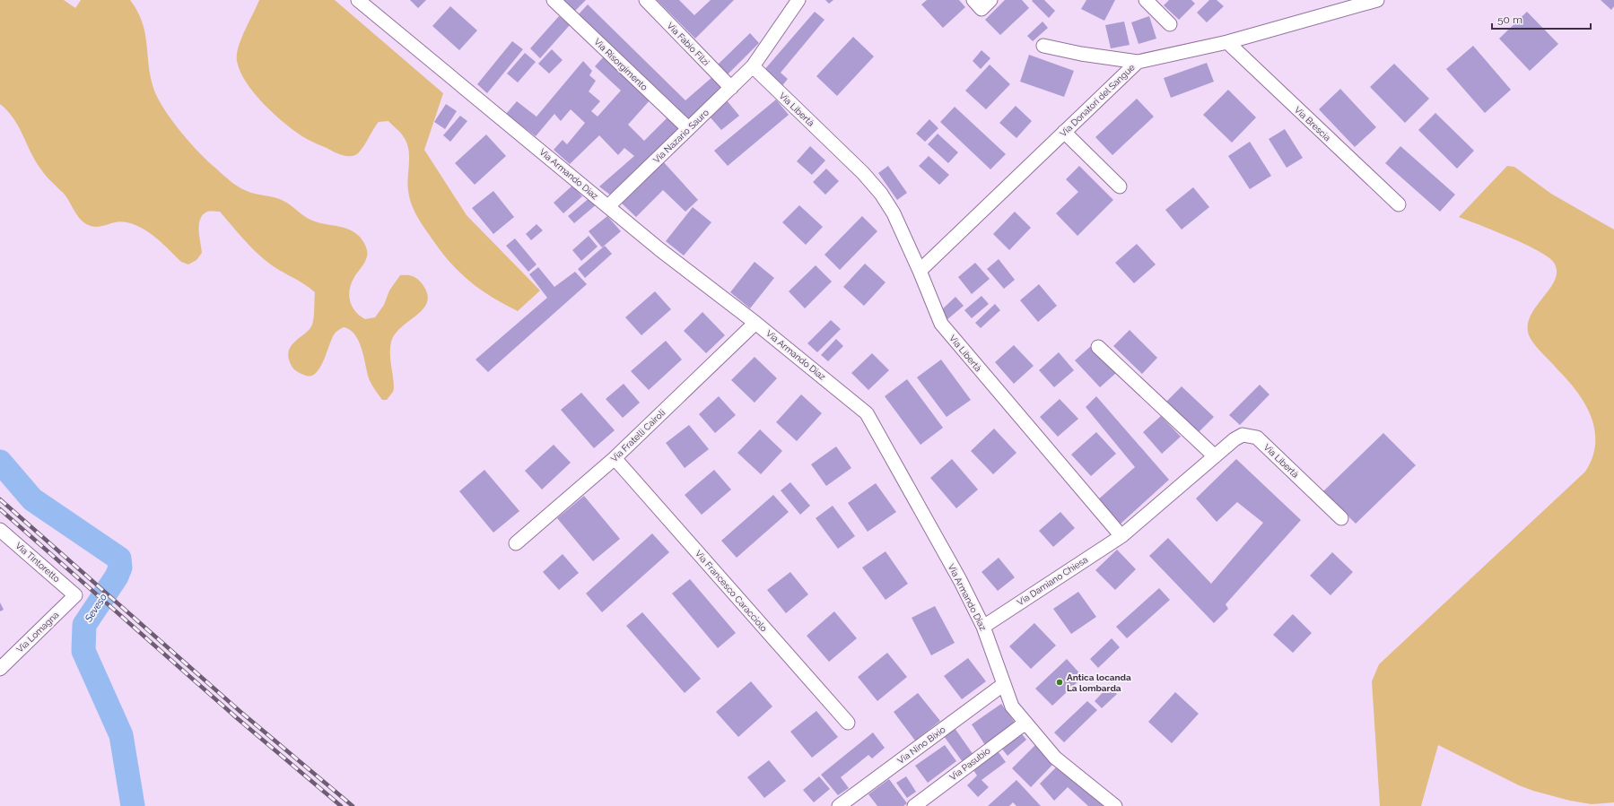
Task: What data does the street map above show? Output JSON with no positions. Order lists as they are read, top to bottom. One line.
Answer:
{"streets":{"street":["Via Fabio Filzi","Via Risorgimento","Via Donatori del Sangue","Via Libertà","Via Brescia","Via Nazario Sauro","Via Armando Diaz","Via Fratelli Cairoli","Via Tintoretto","Via Damiano Chiesa","Via Francesco Caracciolo","Via Lomagna","Via Nino Bixio","Via Pasubio"]},"crossings":[["Via Fabio Filzi","Via Nazario Sauro"],["Via Risorgimento","Via Nazario Sauro"],["Via Donatori del Sangue","Via Libertà"],["Via Donatori del Sangue","Via Brescia"],["Via Libertà","Via Nazario Sauro"],["Via Libertà","Via Damiano Chiesa"],["Via Nazario Sauro","Via Armando Diaz"],["Via Armando Diaz","Via Fratelli Cairoli"],["Via Armando Diaz","Via Damiano Chiesa"],["Via Armando Diaz","Via Nino Bixio"],["Via Armando Diaz","Via Pasubio"],["Via Fratelli Cairoli","Via Francesco Caracciolo"],["Via Tintoretto","Via Lomagna"]],"water":["Seveso"],"places":["Antica locanda La lombarda"],"scale_bar":"50 m"}
